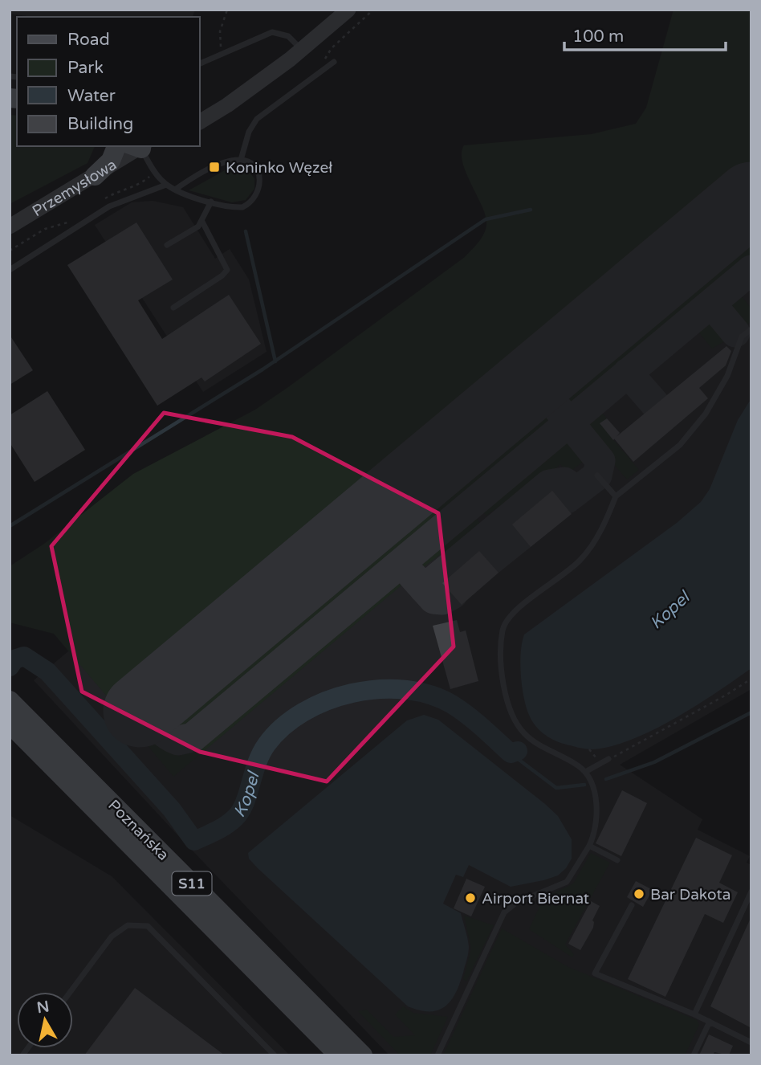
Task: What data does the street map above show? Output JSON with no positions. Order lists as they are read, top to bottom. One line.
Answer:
{"streets":{"highway":["Poznańska","S11"],"street":["Przemysłowa"]},"water":["Kopel"],"places":{"transit":["Koninko Węzeł"],"other":["Bar Dakota","Airport Biernat"]},"legend":["Road","Park","Water","Building"],"scale_bar":"100 m","north":"top"}
